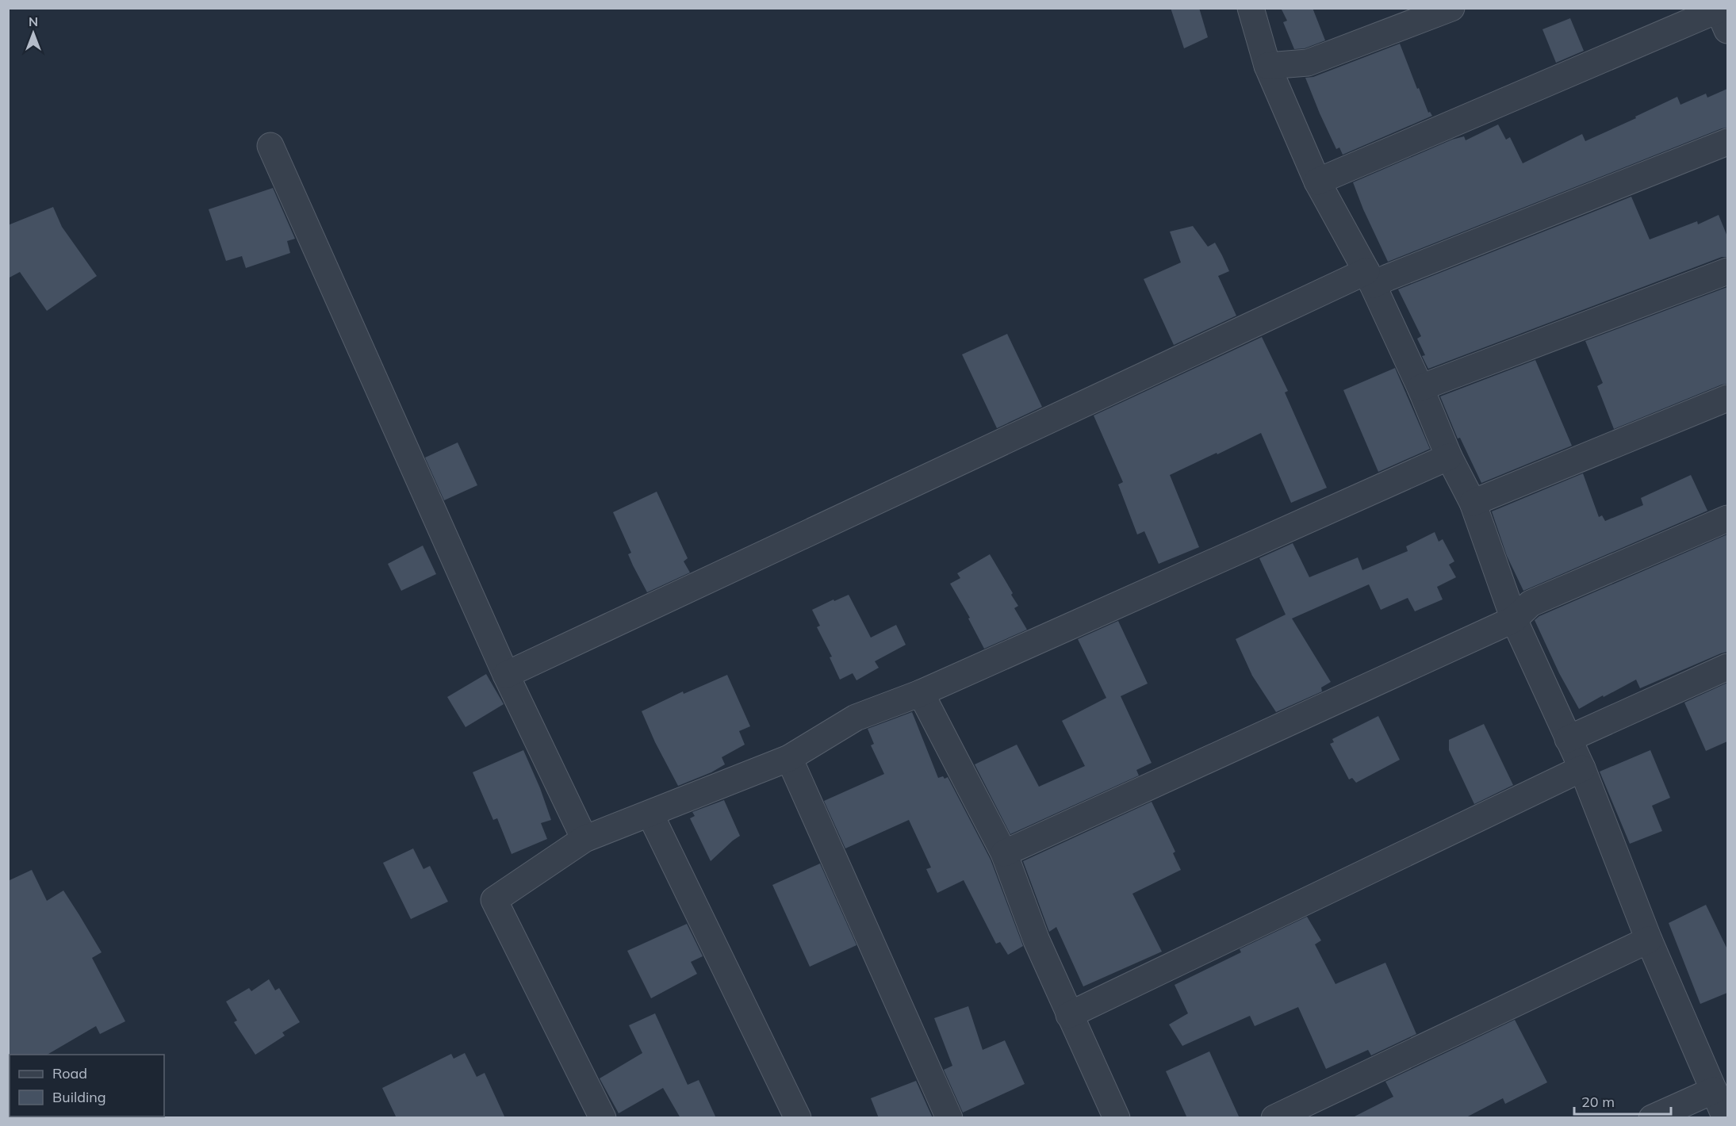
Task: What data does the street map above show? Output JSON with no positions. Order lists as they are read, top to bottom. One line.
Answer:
{"legend":["Road","Building"],"scale_bar":"20 m","north":"top"}
